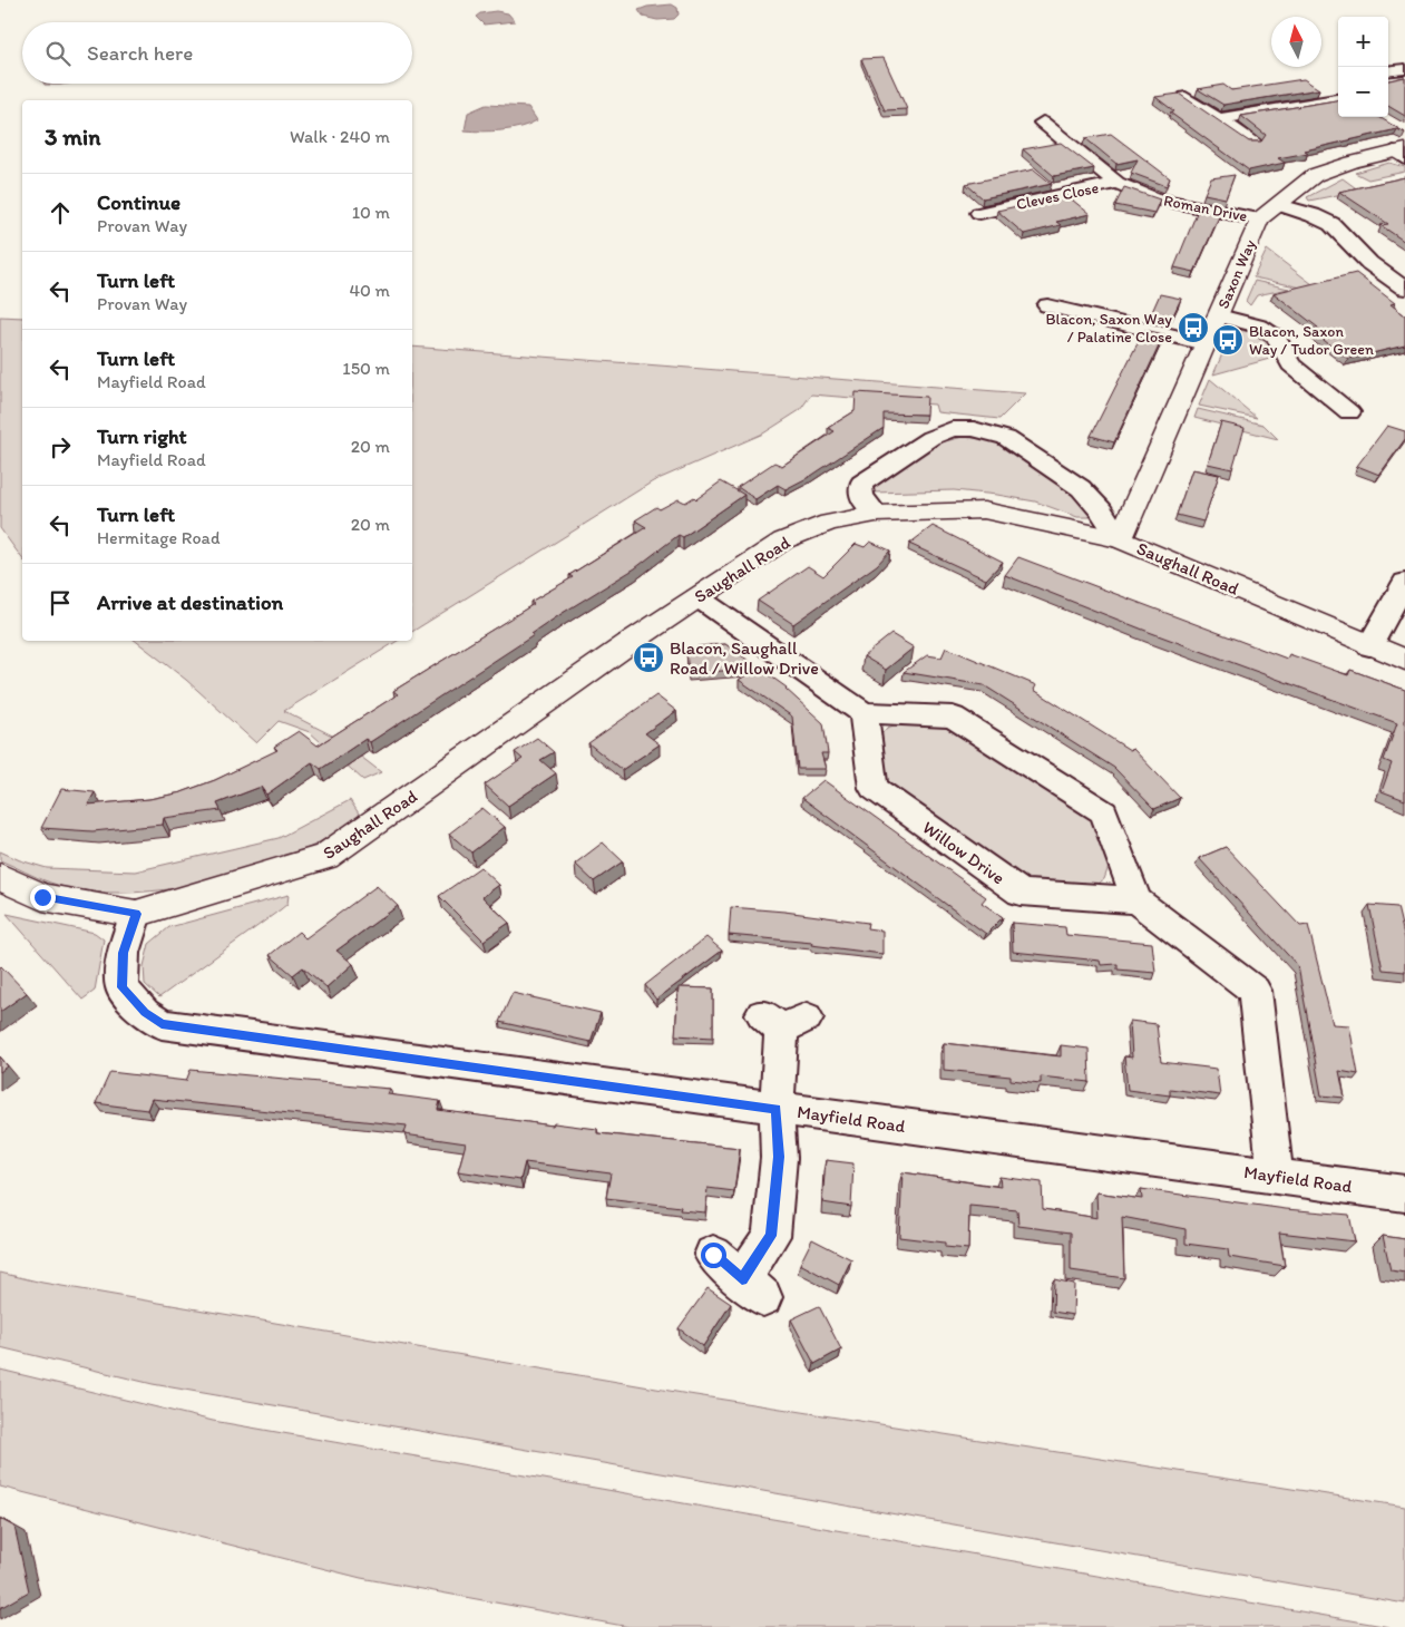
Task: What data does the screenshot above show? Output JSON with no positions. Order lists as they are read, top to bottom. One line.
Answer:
{"streets":{"street":["Cleves Close","Roman Drive","Saxon Way","Saughall Road","Willow Drive","Mayfield Road"]},"crossings":[["Cleves Close","Roman Drive"],["Roman Drive","Saxon Way"],["Saxon Way","Saughall Road"],["Saughall Road","Mayfield Road"]],"places":{"bus stop":["Blacon, Saxon Way / Palatine Close","Blacon, Saxon Way / Tudor Green","Blacon, Saughall Road / Willow Drive"]},"north":"top","page":{"map_buttons":["+","−"],"search":"Search here","heading":["3 min","Walk · 240 m"],"list":[["Continue","Provan Way","10 m"],["Turn left","Provan Way","40 m"],["Turn left","Mayfield Road","150 m"],["Turn right","Mayfield Road","20 m"],["Turn left","Hermitage Road","20 m"],"Arrive at destination"]}}
